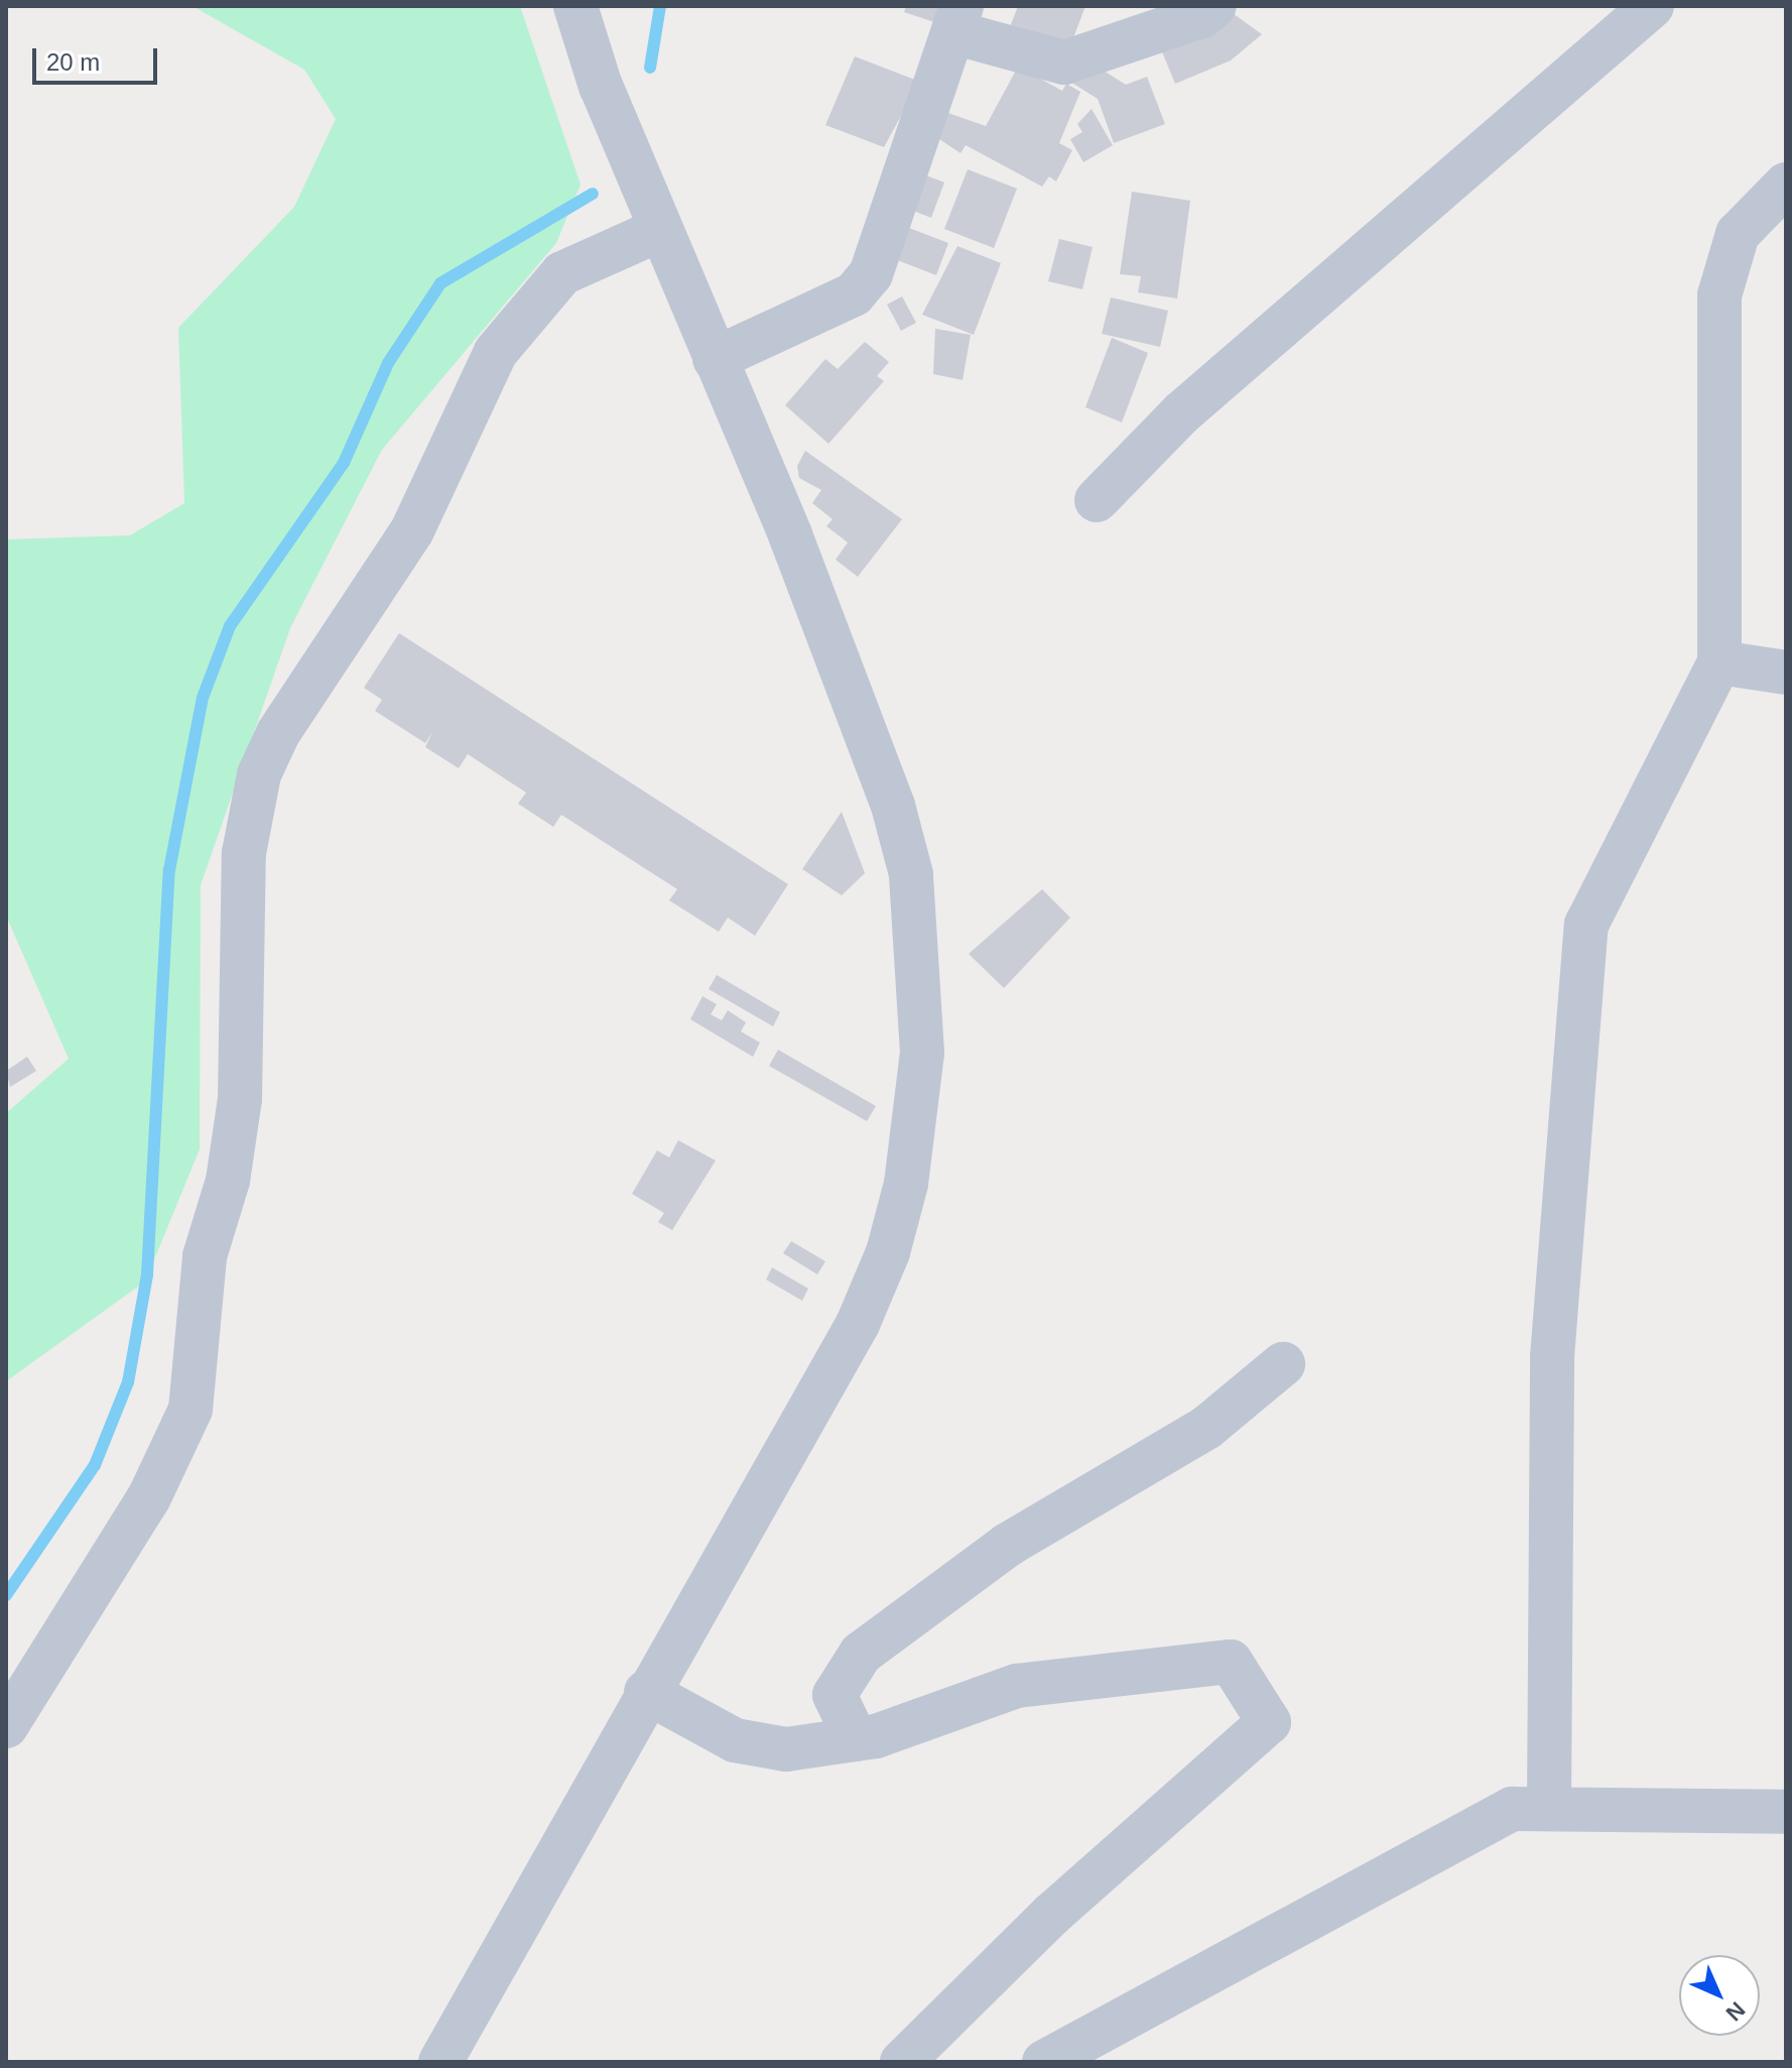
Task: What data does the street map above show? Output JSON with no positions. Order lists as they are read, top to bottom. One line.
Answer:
{"scale_bar":"20 m","north":"bottom right"}
